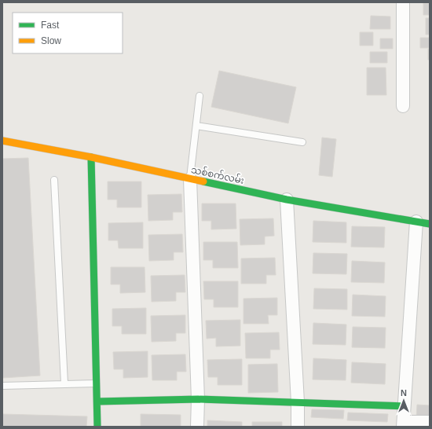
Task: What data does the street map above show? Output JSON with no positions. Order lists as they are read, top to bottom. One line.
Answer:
{"streets":{"street":["သစ်စက်လမ်း"]},"legend":["Fast","Slow"],"north":"top"}
